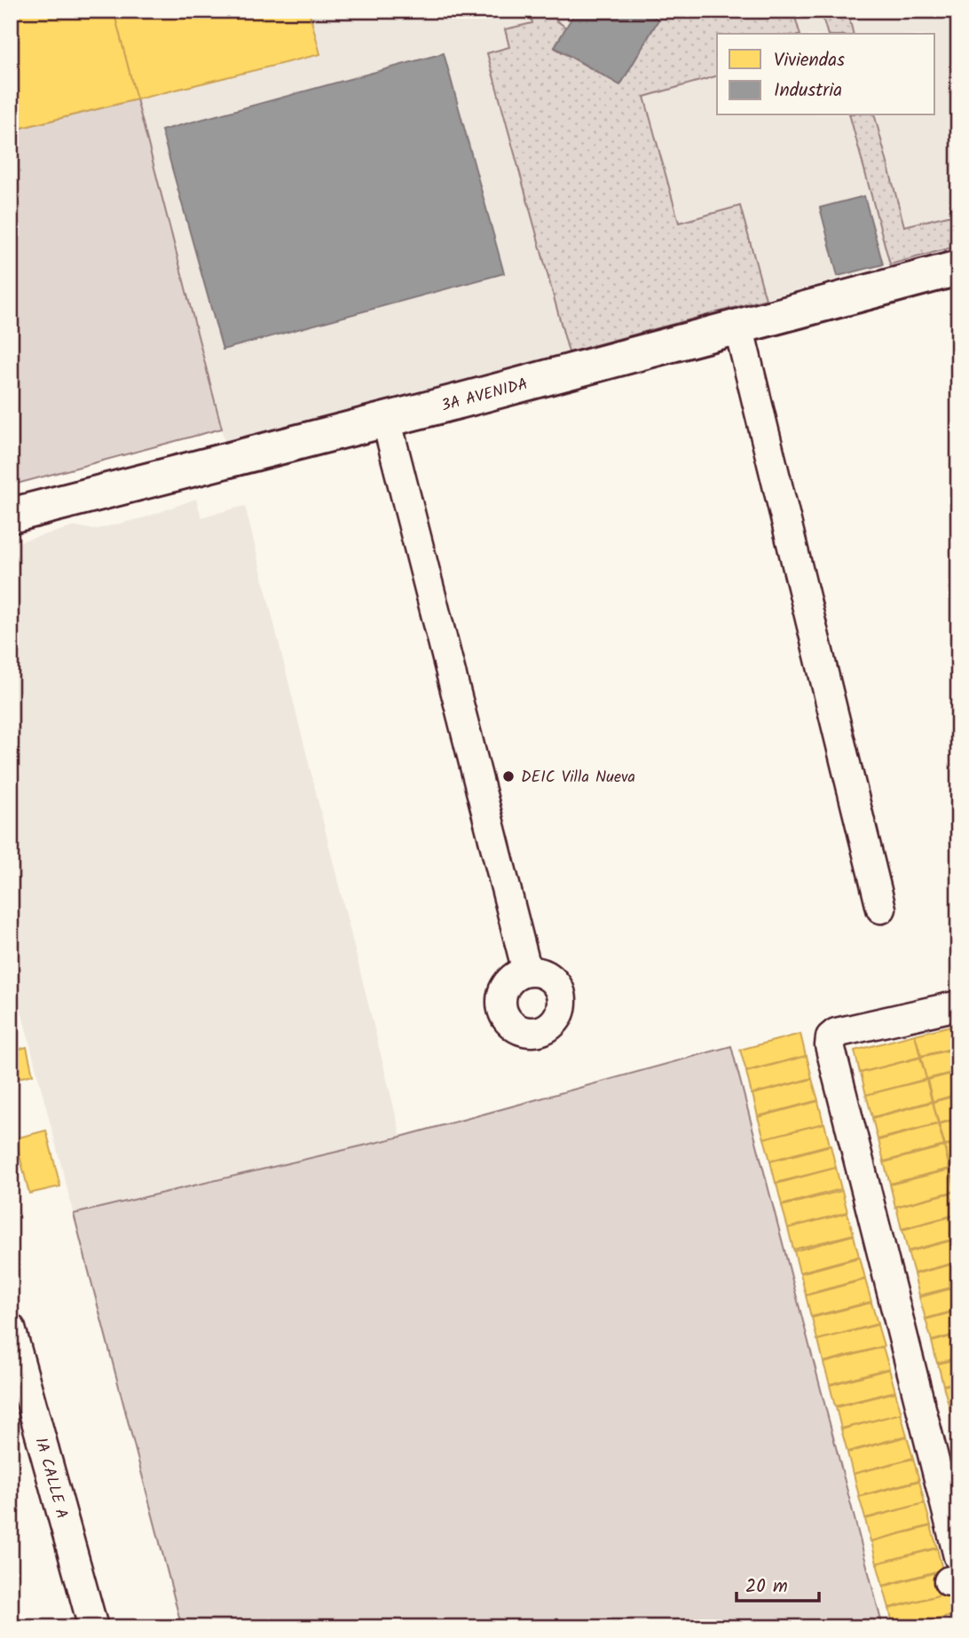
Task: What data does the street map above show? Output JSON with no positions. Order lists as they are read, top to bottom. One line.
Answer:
{"streets":{"street":["3A AVENIDA","1A CALLE A"]},"places":["DEIC Villa Nueva"],"legend":["Viviendas","Industria"],"scale_bar":"20 m"}
